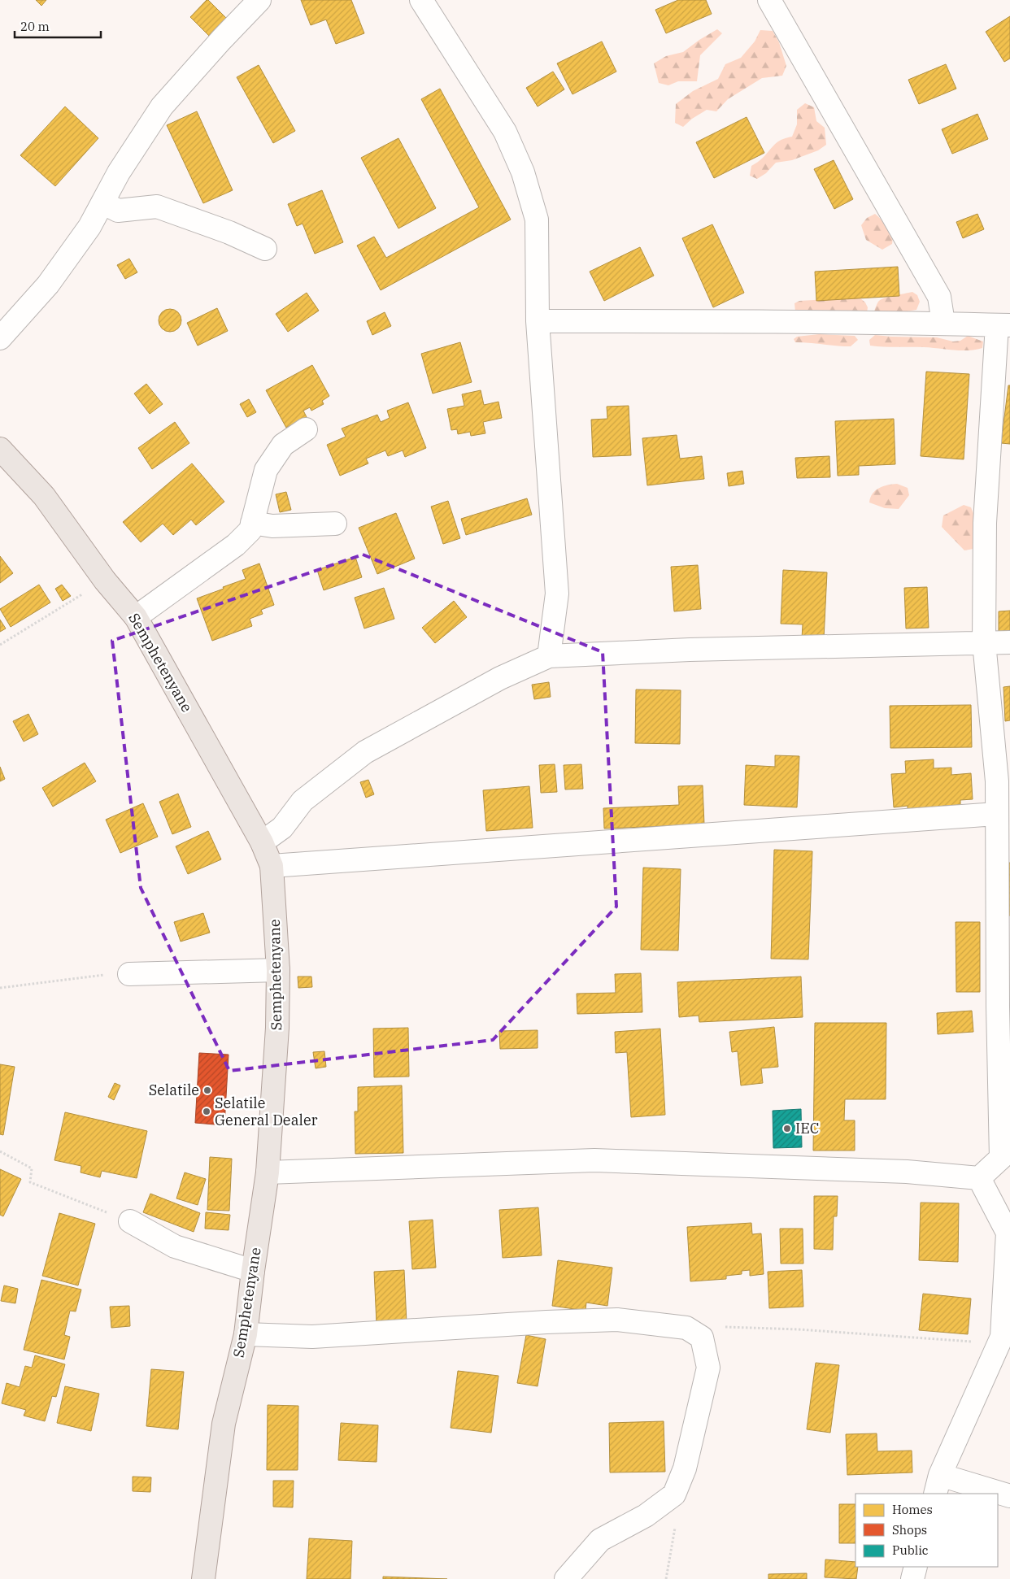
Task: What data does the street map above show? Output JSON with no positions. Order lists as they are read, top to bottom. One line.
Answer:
{"streets":{"main road":["Semphetenyane"]},"places":["Selatile","Selatile General Dealer","IEC"],"legend":["Homes","Shops","Public"],"scale_bar":"20 m"}
